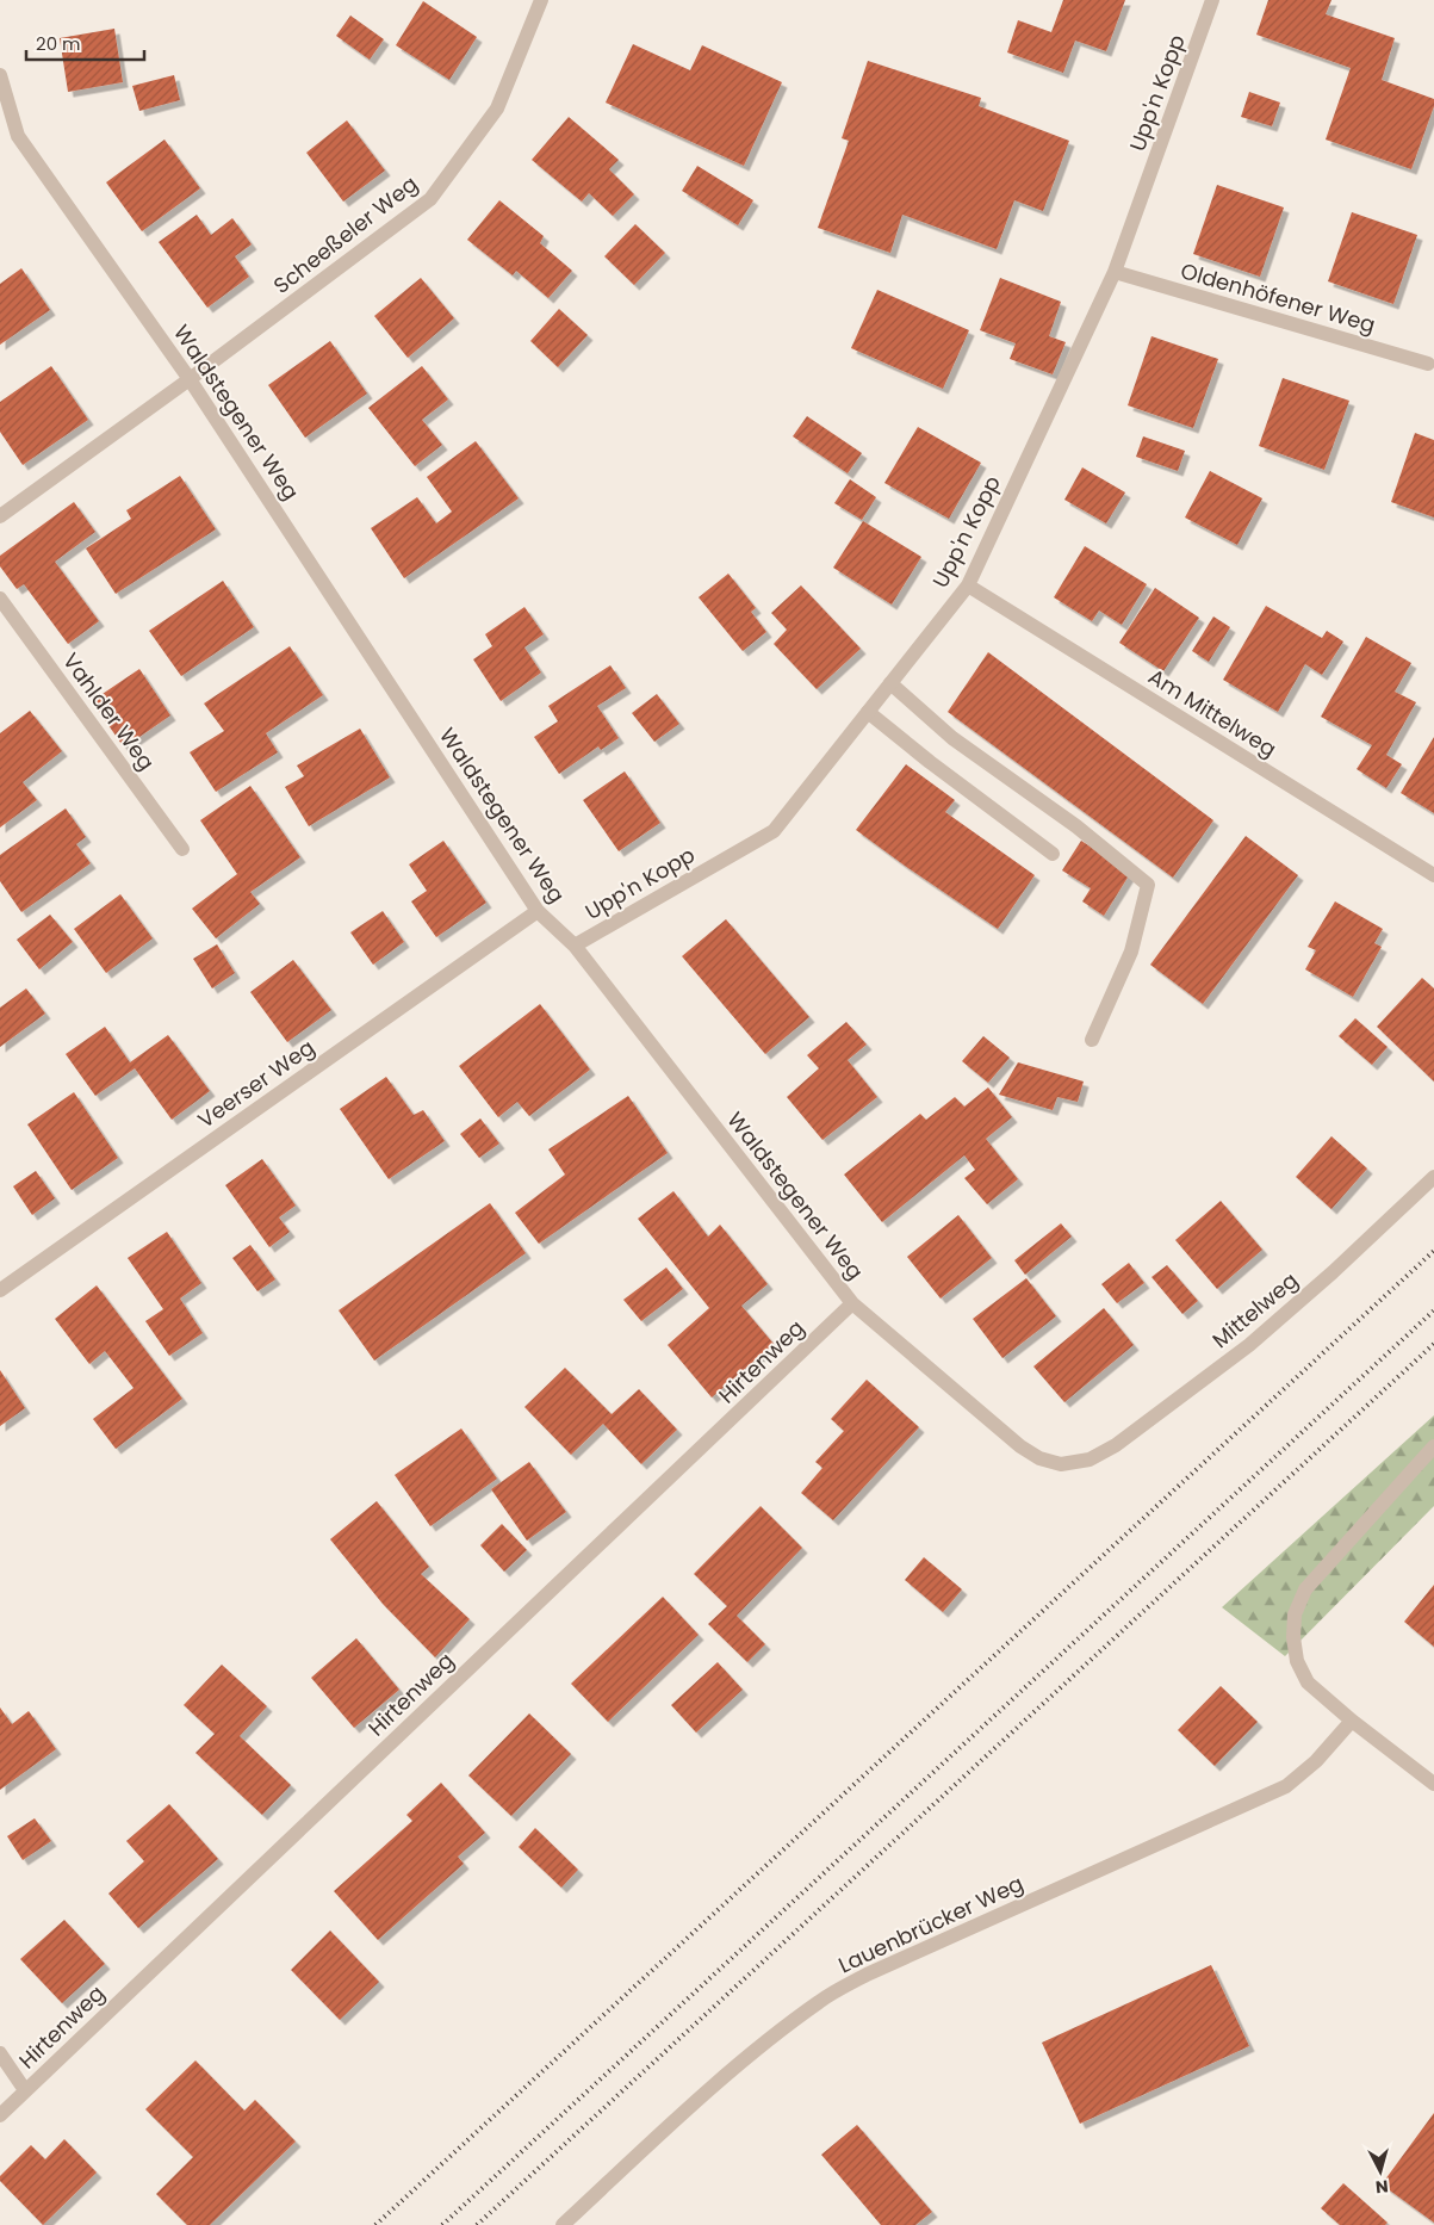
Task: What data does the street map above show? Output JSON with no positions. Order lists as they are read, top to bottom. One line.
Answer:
{"streets":{"street":["Upp'n Kopp","Scheeßeler Weg","Oldenhöfener Weg","Waldstegener Weg","Vahlder Weg","Am Mittelweg","Veerser Weg","Mittelweg","Hirtenweg","Lauenbrücker Weg"]},"crossings":[["Upp'n Kopp","Oldenhöfener Weg"],["Upp'n Kopp","Waldstegener Weg"],["Upp'n Kopp","Am Mittelweg"],["Scheeßeler Weg","Waldstegener Weg"],["Waldstegener Weg","Veerser Weg"],["Waldstegener Weg","Mittelweg"],["Waldstegener Weg","Hirtenweg"]],"scale_bar":"20 m","north":"bottom"}
